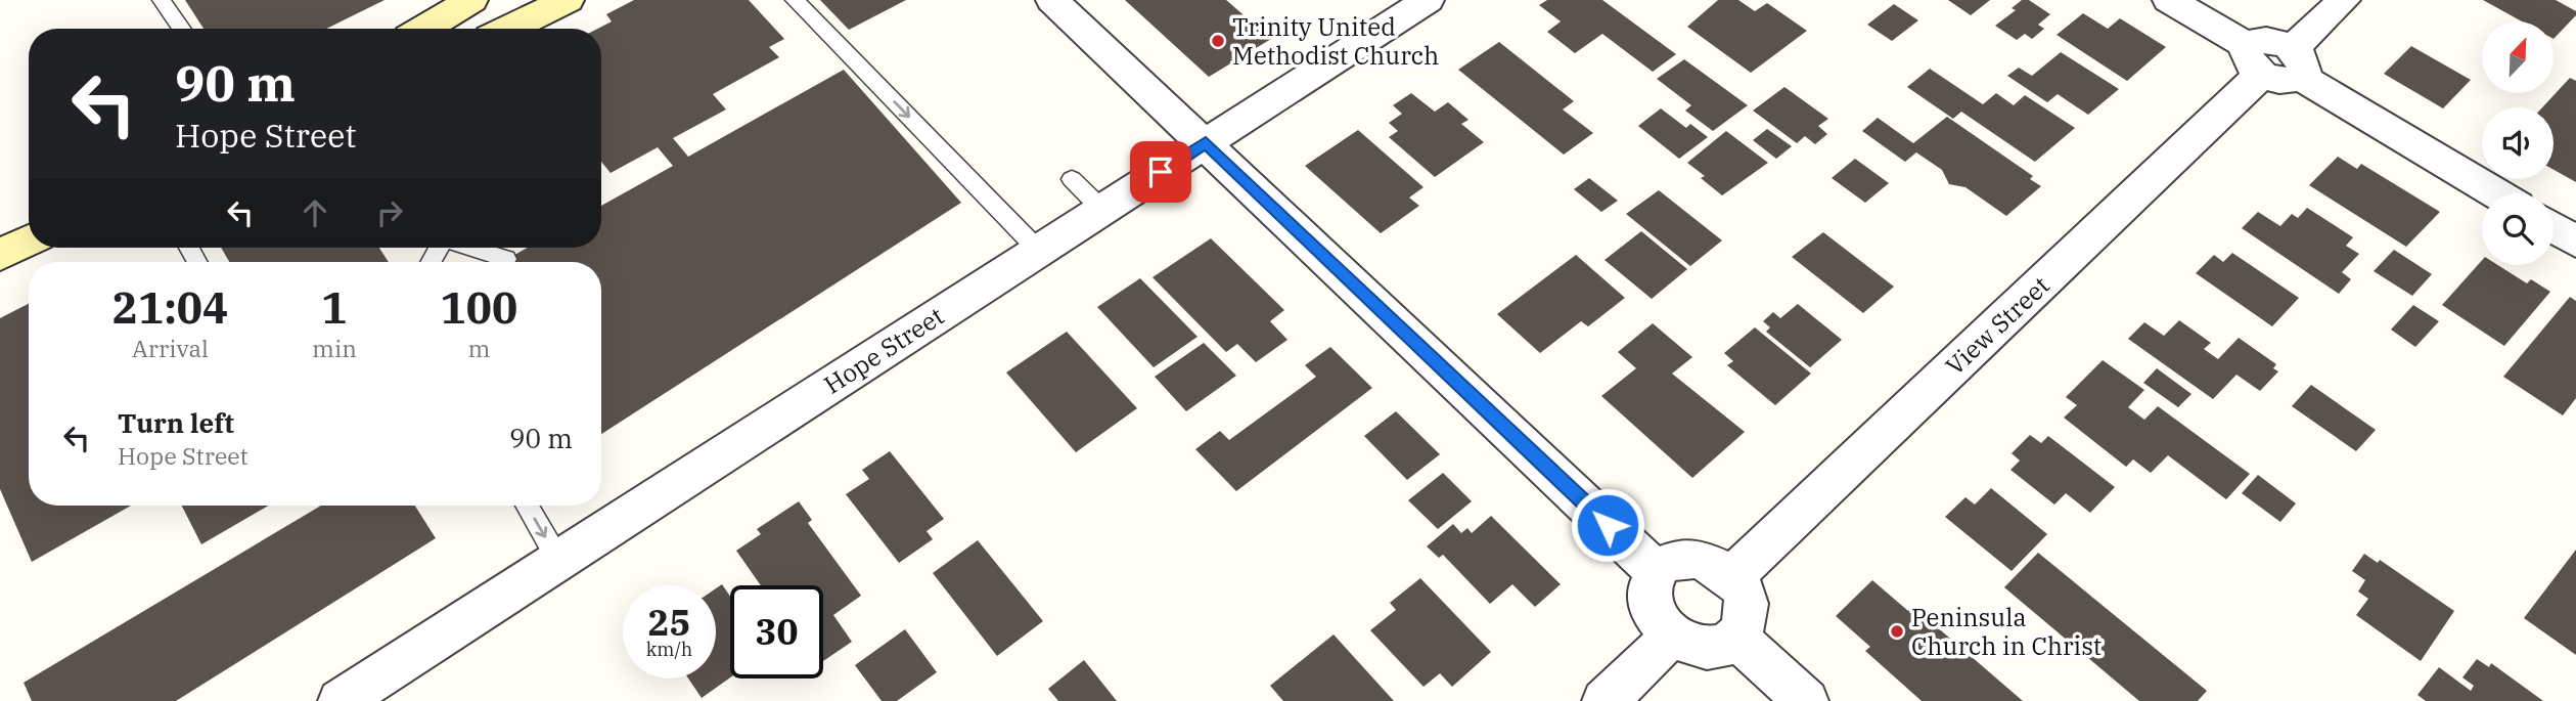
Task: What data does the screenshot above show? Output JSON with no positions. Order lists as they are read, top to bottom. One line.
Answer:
{"streets":{"street":["View Street","Hope Street"]},"places":["Trinity United Methodist Church","Peninsula Church in Christ"],"north":"top right","page":{"turn":["90 m","Hope Street"],"eta":["21:04","Arrival","1","min","100","m"],"list":[{"name":"Turn left","note":"Hope Street","value":"90 m"}],"speed":"25 km/h","limit":"30"}}
